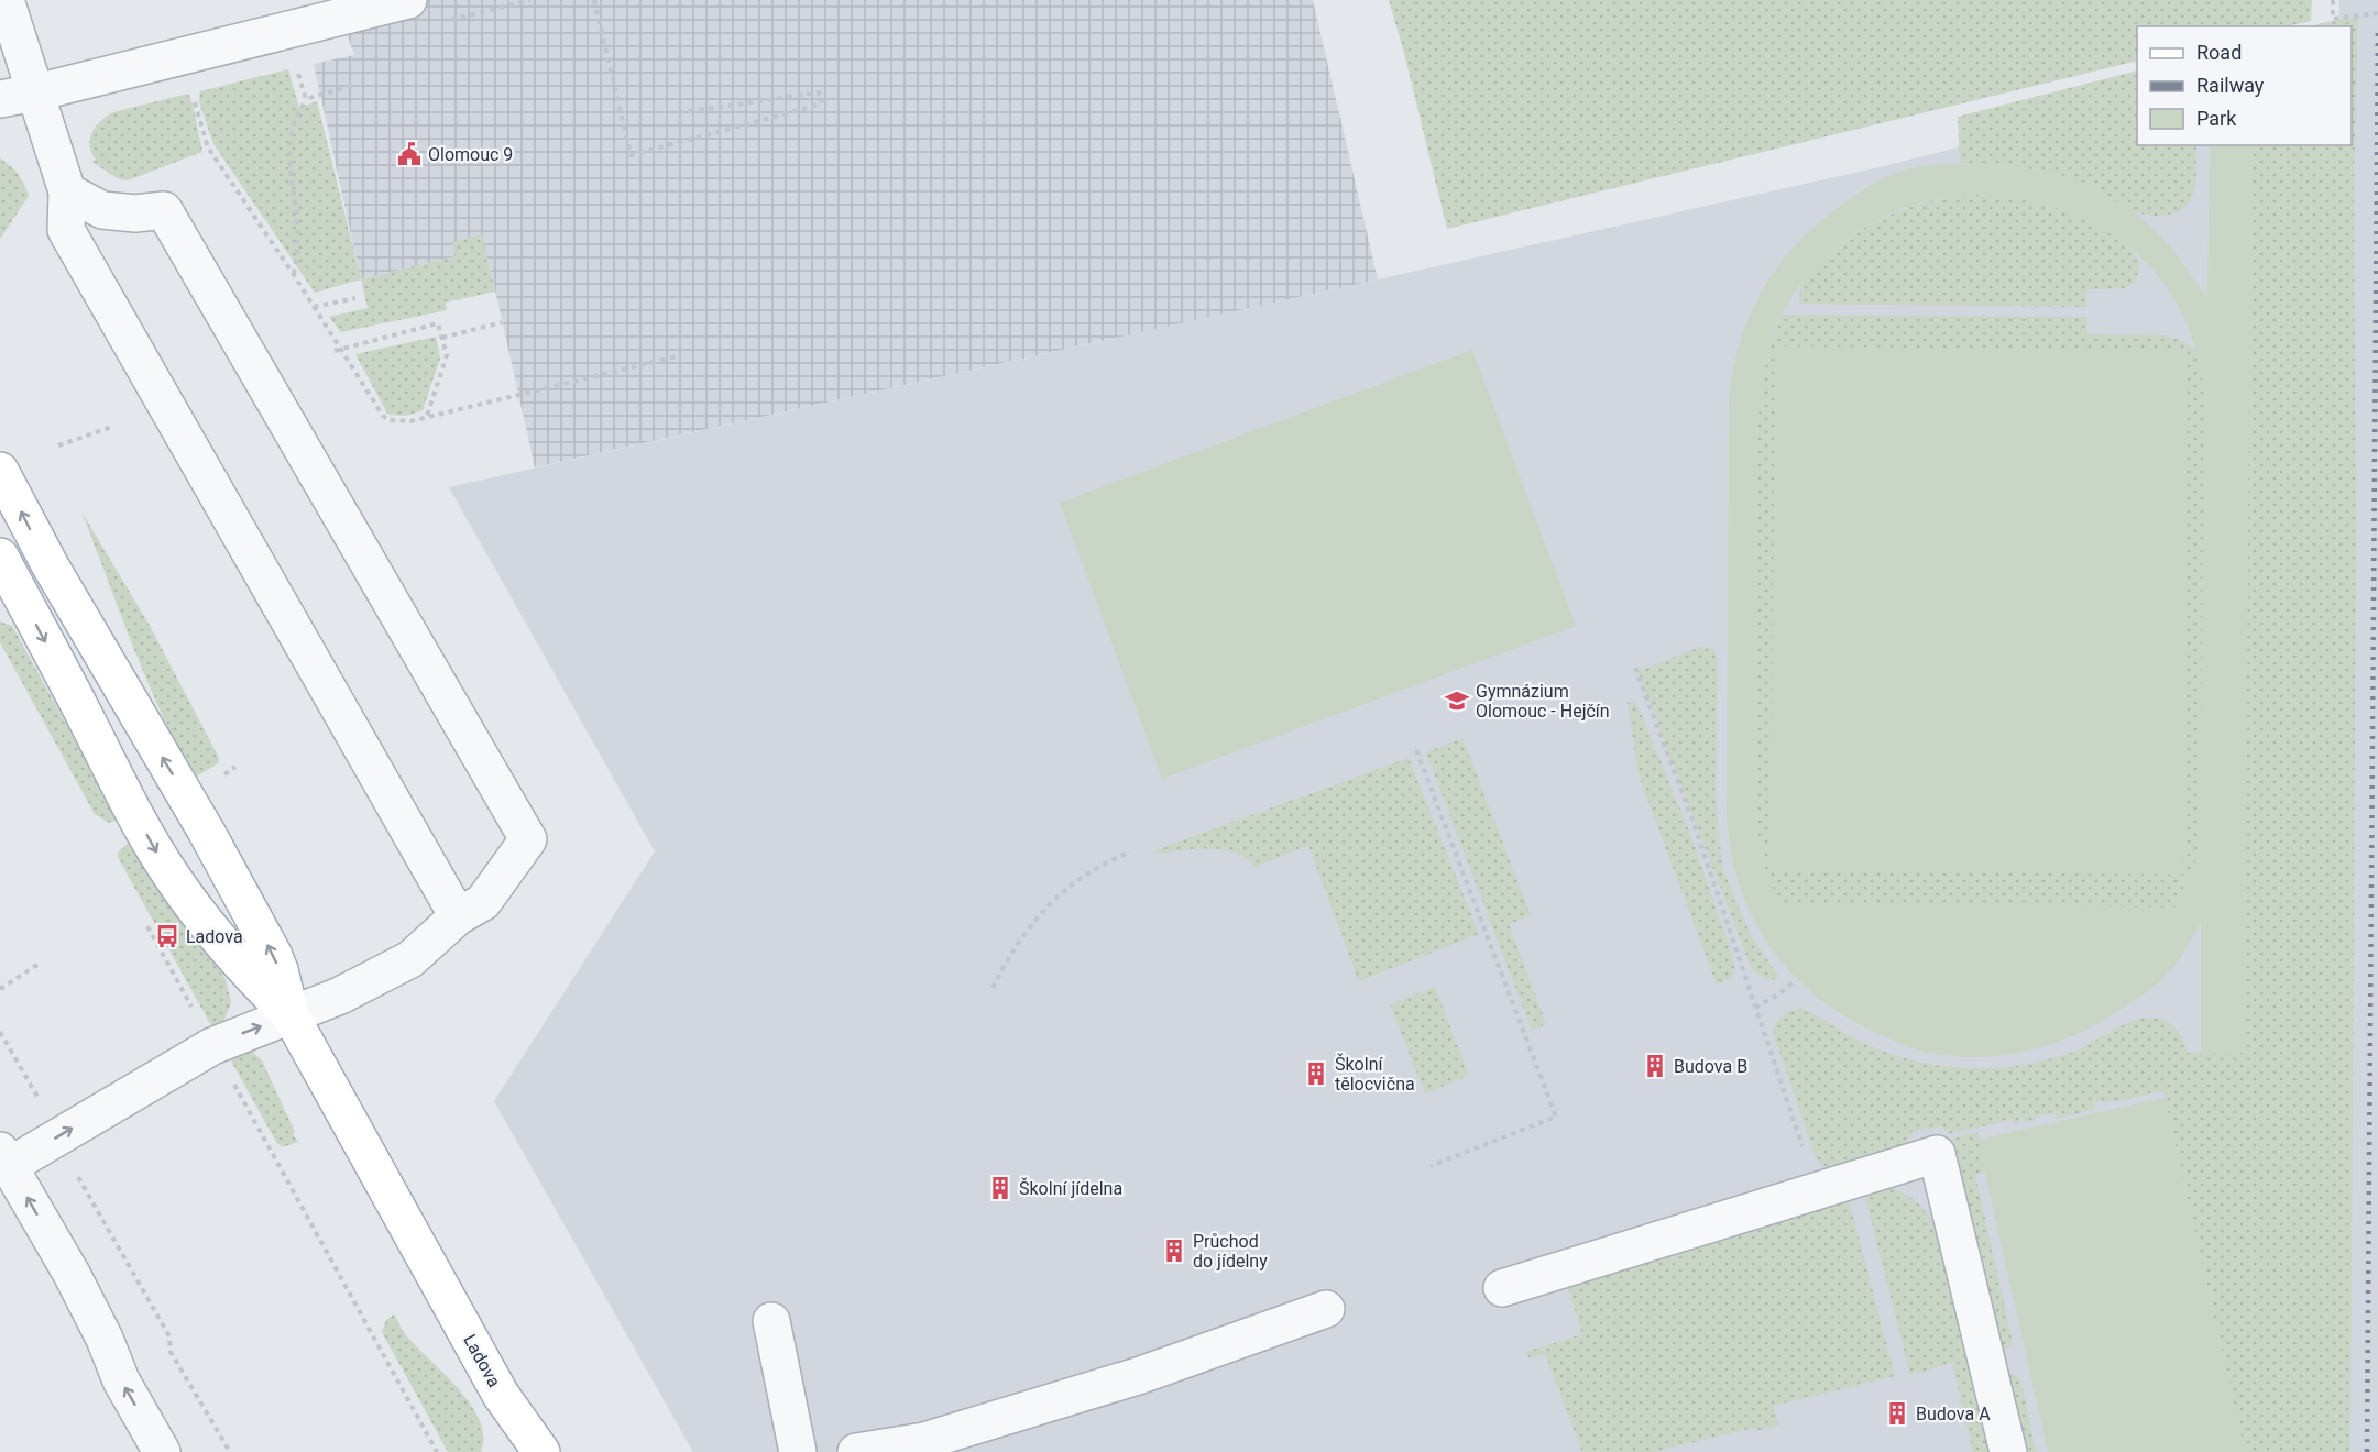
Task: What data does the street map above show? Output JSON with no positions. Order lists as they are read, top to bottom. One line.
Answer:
{"streets":{"main road":["Ladova"]},"places":{"public building":["Olomouc 9"],"school or university":["Gymnázium Olomouc - Hejčín"],"bus stop":["Ladova"],"building":["Budova B","Školní tělocvična","Školní jídelna","Průchod do jídelny","Budova A"]},"legend":["Road","Railway","Park"]}
